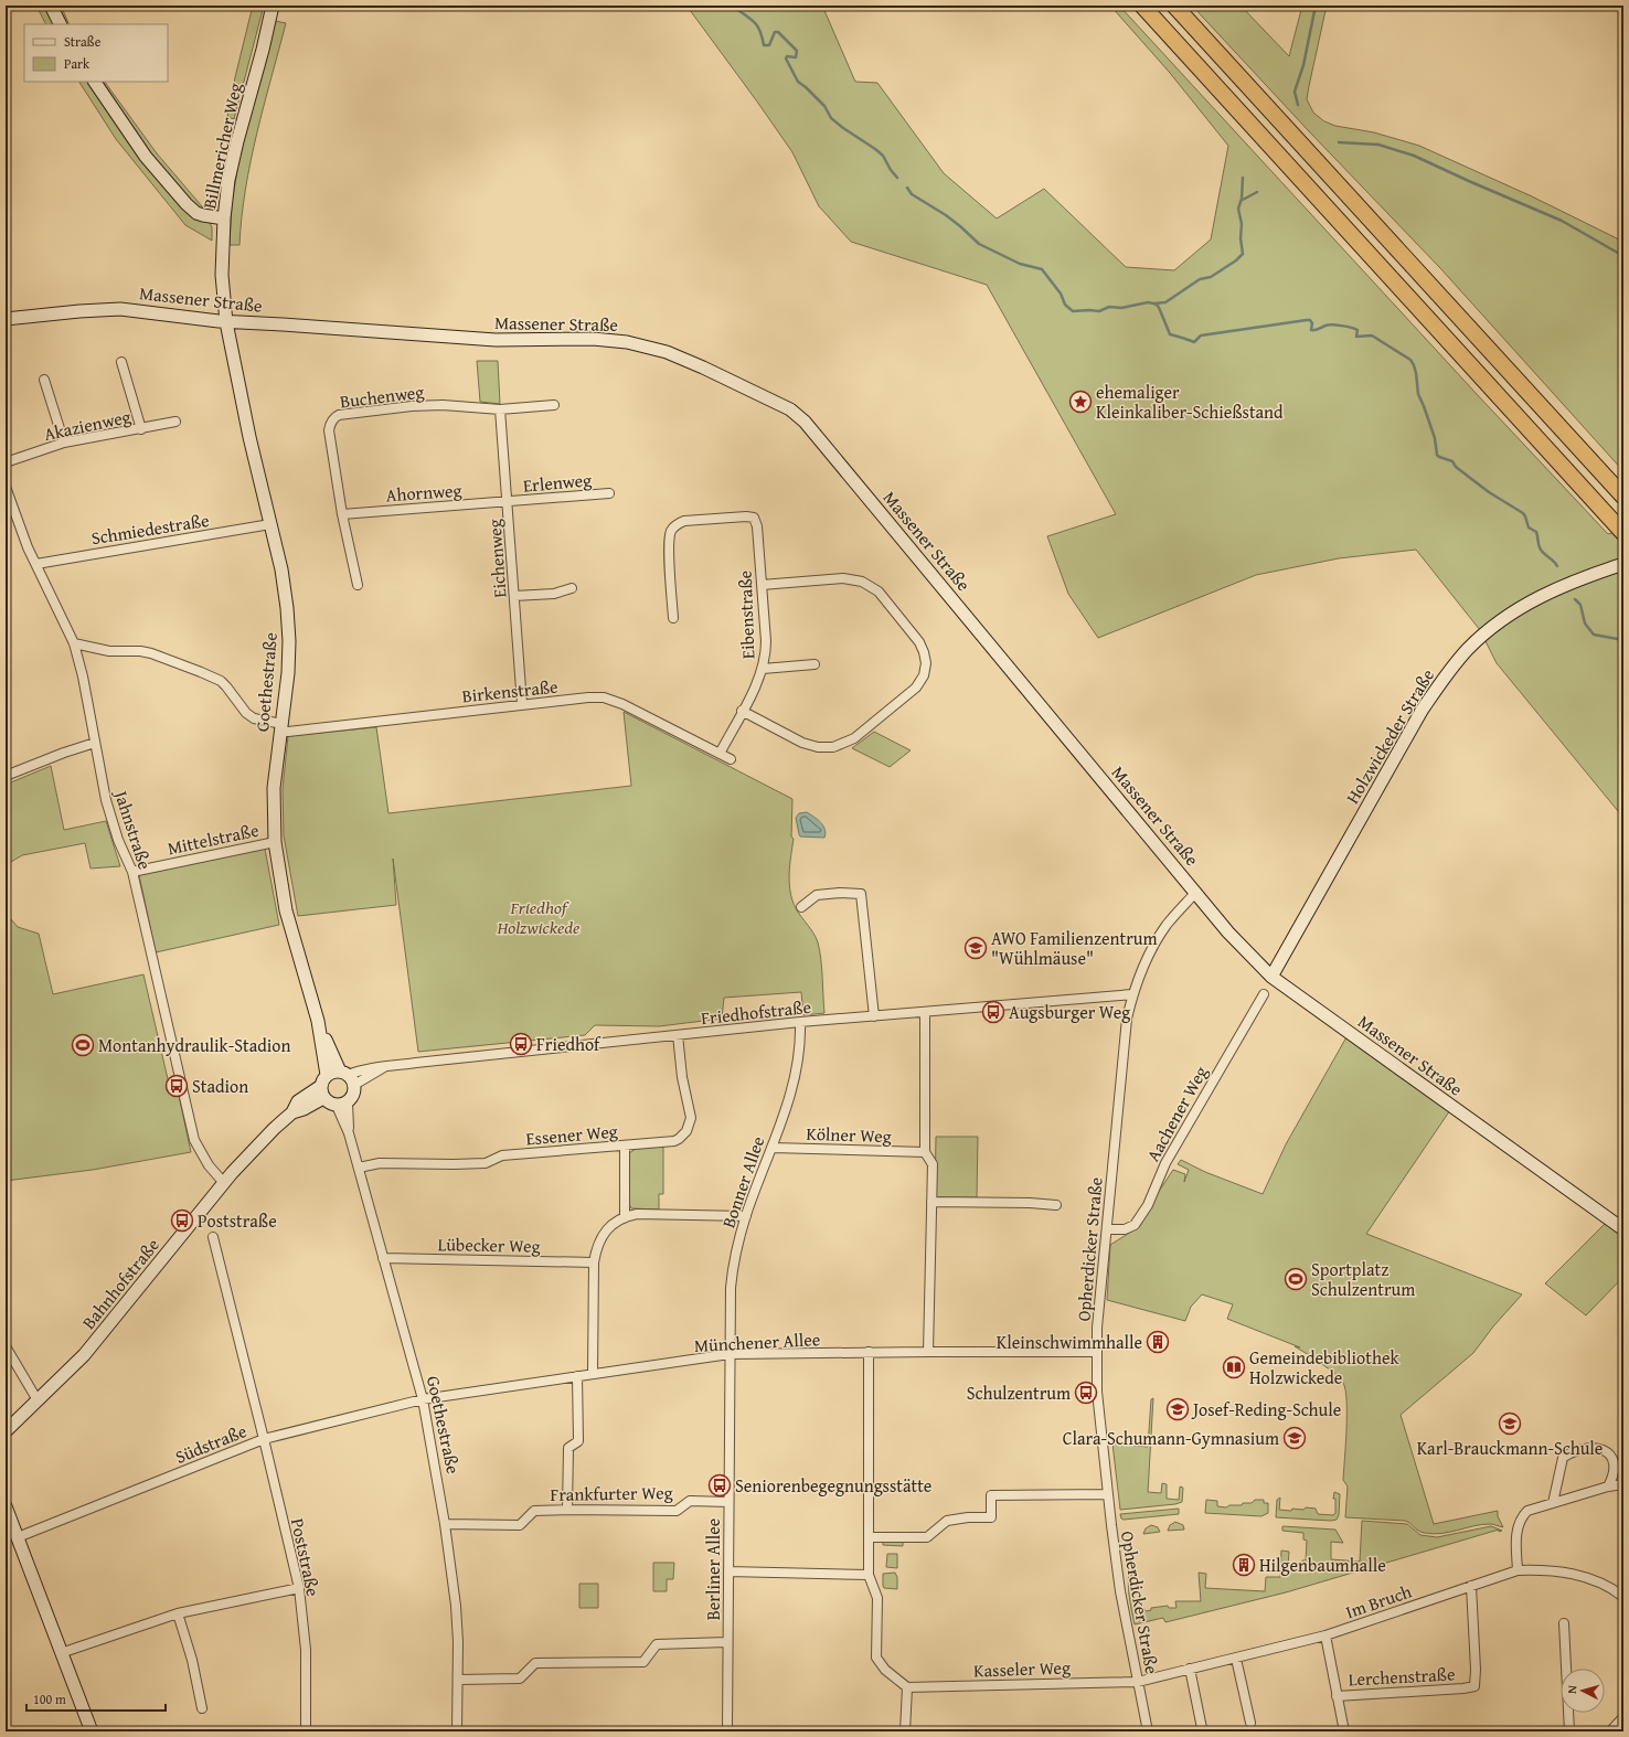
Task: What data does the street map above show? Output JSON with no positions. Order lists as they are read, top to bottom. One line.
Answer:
{"streets":{"street":["Billmericher Weg","Massener Straße","Buchenweg","Akazienweg","Erlenweg","Ahornweg","Schmiedestraße","Eichenweg","Eibenstraße","Goethestraße","Birkenstraße","Holzwickeder Straße","Jahnstraße","Mittelstraße","Friedhofstraße","Aachener Weg","Essener Weg","Kölner Weg","Bonner Allee","Lübecker Weg","Opherdicker Straße","Bahnhofstraße","Münchener Allee","Südstraße","Frankfurter Weg","Poststraße","Berliner Allee","Im Bruch","Kasseler Weg","Lerchenstraße"]},"crossings":[["Billmericher Weg","Massener Straße"],["Billmericher Weg","Goethestraße"],["Massener Straße","Goethestraße"],["Massener Straße","Holzwickeder Straße"],["Massener Straße","Opherdicker Straße"],["Buchenweg","Ahornweg"],["Buchenweg","Eichenweg"],["Erlenweg","Ahornweg"],["Erlenweg","Eichenweg"],["Ahornweg","Eichenweg"],["Schmiedestraße","Goethestraße"],["Schmiedestraße","Jahnstraße"],["Eichenweg","Birkenstraße"],["Eibenstraße","Birkenstraße"],["Goethestraße","Birkenstraße"],["Goethestraße","Mittelstraße"],["Goethestraße","Friedhofstraße"],["Goethestraße","Essener Weg"],["Goethestraße","Lübecker Weg"],["Goethestraße","Bahnhofstraße"],["Goethestraße","Münchener Allee"],["Goethestraße","Südstraße"],["Goethestraße","Frankfurter Weg"],["Birkenstraße","Jahnstraße"],["Jahnstraße","Mittelstraße"],["Jahnstraße","Bahnhofstraße"],["Friedhofstraße","Essener Weg"],["Friedhofstraße","Bonner Allee"],["Friedhofstraße","Opherdicker Straße"],["Friedhofstraße","Bahnhofstraße"],["Aachener Weg","Opherdicker Straße"],["Kölner Weg","Bonner Allee"],["Bonner Allee","Münchener Allee"],["Bonner Allee","Berliner Allee"],["Opherdicker Straße","Münchener Allee"],["Opherdicker Straße","Im Bruch"],["Opherdicker Straße","Kasseler Weg"],["Münchener Allee","Südstraße"],["Münchener Allee","Berliner Allee"],["Südstraße","Poststraße"],["Frankfurter Weg","Berliner Allee"],["Im Bruch","Kasseler Weg"],["Im Bruch","Lerchenstraße"]],"parks":["Friedhof Holzwickede"],"places":{"place":["ehemaliger Kleinkaliber-Schießstand"],"school or university":["AWO Familienzentrum \"Wühlmäuse\"","Josef-Reding-Schule","Karl-Brauckmann-Schule","Clara-Schumann-Gymnasium"],"bus stop":["Augsburger Weg","Friedhof","Stadion","Poststraße","Schulzentrum","Seniorenbegegnungsstätte"],"sports":["Montanhydraulik-Stadion","Sportplatz Schulzentrum"],"building":["Kleinschwimmhalle","Hilgenbaumhalle"],"library":["Gemeindebibliothek Holzwickede"]},"legend":["Straße","Park"],"scale_bar":"100 m","north":"left"}
